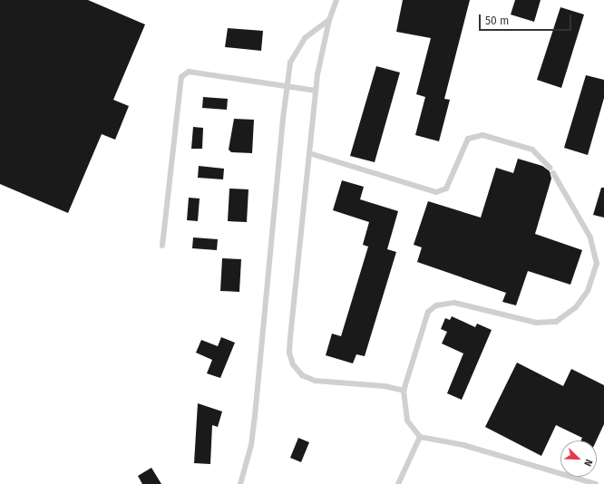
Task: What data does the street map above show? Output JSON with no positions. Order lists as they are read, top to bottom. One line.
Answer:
{"scale_bar":"50 m","north":"bottom right"}
